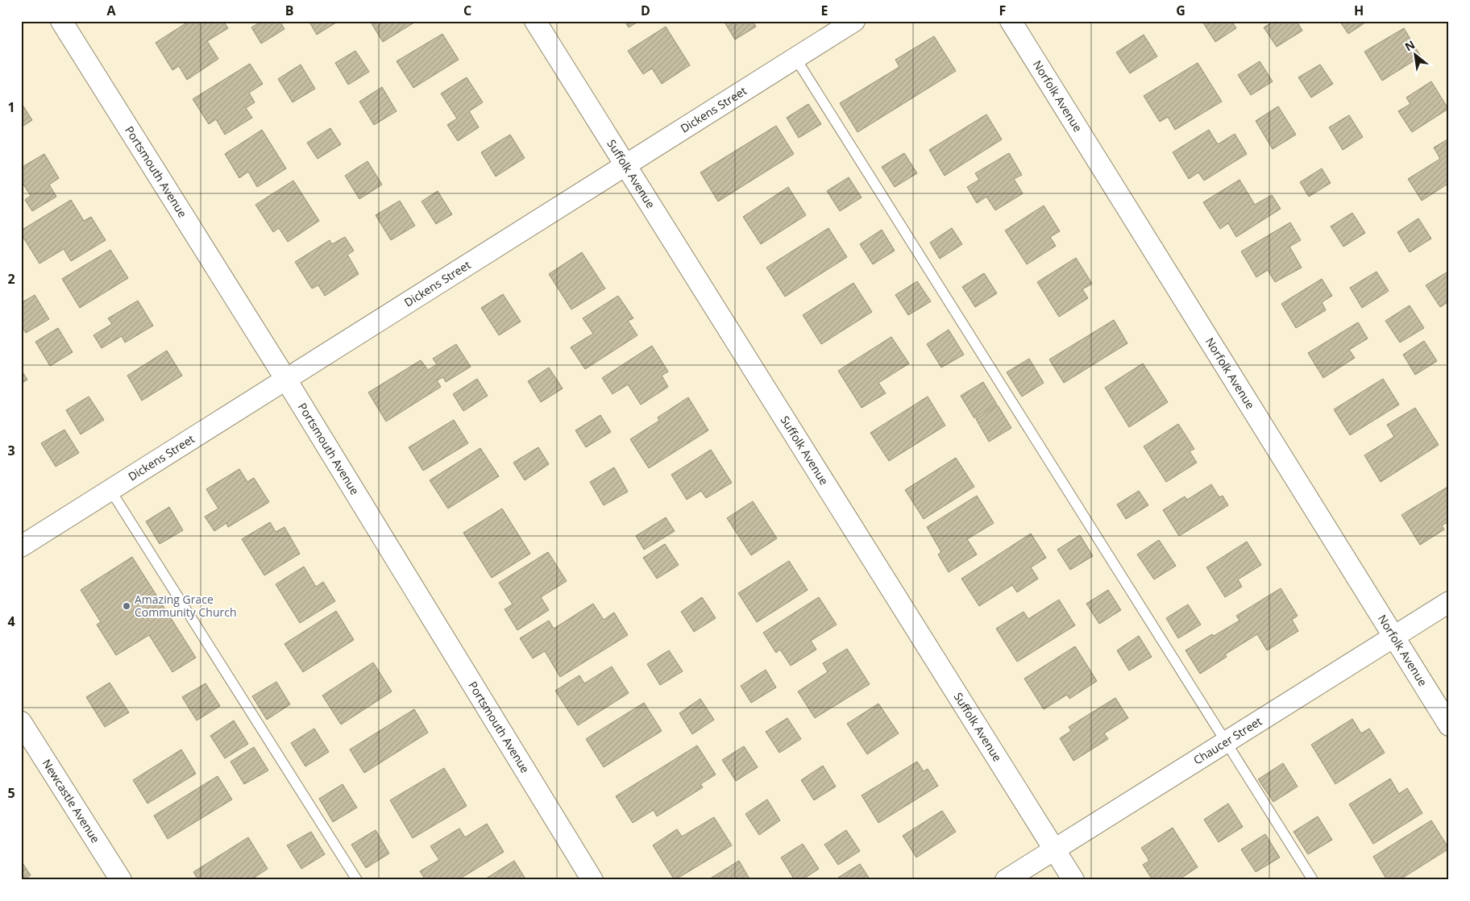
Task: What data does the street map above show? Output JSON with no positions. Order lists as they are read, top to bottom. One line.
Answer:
{"streets":{"street":["Norfolk Avenue","Dickens Street","Portsmouth Avenue","Suffolk Avenue","Chaucer Street","Newcastle Avenue"]},"crossings":[["Norfolk Avenue","Chaucer Street"],["Dickens Street","Portsmouth Avenue"],["Dickens Street","Suffolk Avenue"],["Suffolk Avenue","Chaucer Street"]],"places":["Amazing Grace Community Church"],"north":"top left","grid":{"columns":["A","B","C","D","E","F","G","H"],"rows":["1","2","3","4","5"]}}
